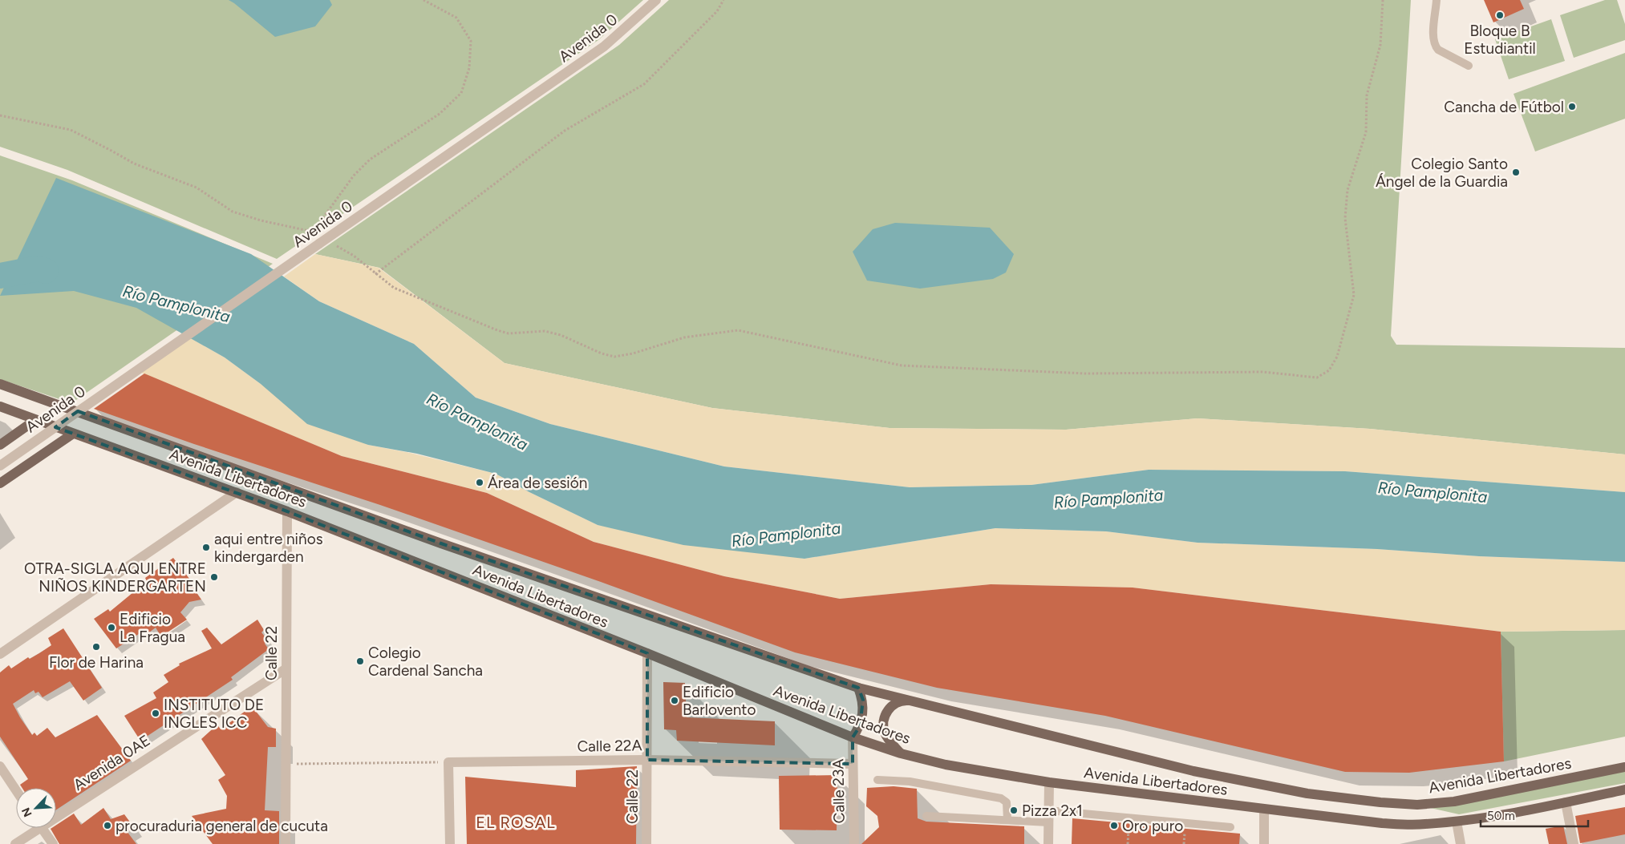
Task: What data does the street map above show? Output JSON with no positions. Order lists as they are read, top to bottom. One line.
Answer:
{"streets":{"main road":["Avenida Libertadores"],"street":["Avenida 0","Calle 22","Calle 22A","Avenida 0AE","Calle 23A"]},"crossings":[["Avenida Libertadores","Calle 22"],["Avenida Libertadores","Calle 23A"],["Calle 22","Calle 22A"],["Calle 22","Avenida 0AE"],["Calle 22A","Calle 23A"]],"districts":["EL ROSAL"],"water":["Río Pamplonita"],"places":["Bloque B Estudiantil","Cancha de Fútbol","Colegio Santo Ángel de la Guardia","Área de sesión","aqui entre niños kindergarden","OTRA-SIGLA AQUI ENTRE NIÑOS KINDERGARTEN","Edificio La Fragua","Flor de Harina","Colegio Cardenal Sancha","Edificio Barlovento","INSTITUTO DE INGLES ICC","Pizza 2x1","procuraduria general de cucuta","Oro puro"],"scale_bar":"50 m","north":"bottom left"}
